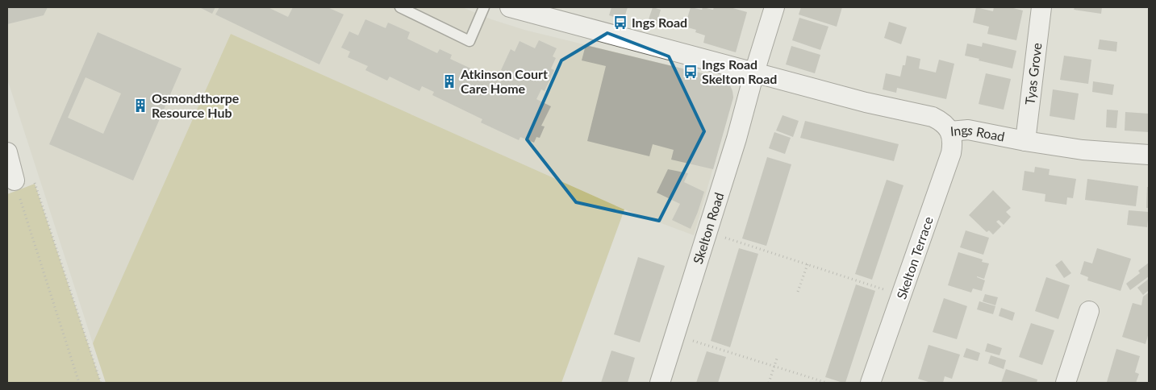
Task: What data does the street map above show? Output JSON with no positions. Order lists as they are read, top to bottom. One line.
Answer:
{"streets":{"street":["Tyas Grove","Ings Road","Skelton Road","Skelton Terrace"]},"crossings":[["Tyas Grove","Ings Road"],["Ings Road","Skelton Road"],["Ings Road","Skelton Terrace"]],"places":{"bus stop":["Ings Road","Ings Road Skelton Road"],"building":["Atkinson Court Care Home","Osmondthorpe Resource Hub"]}}
